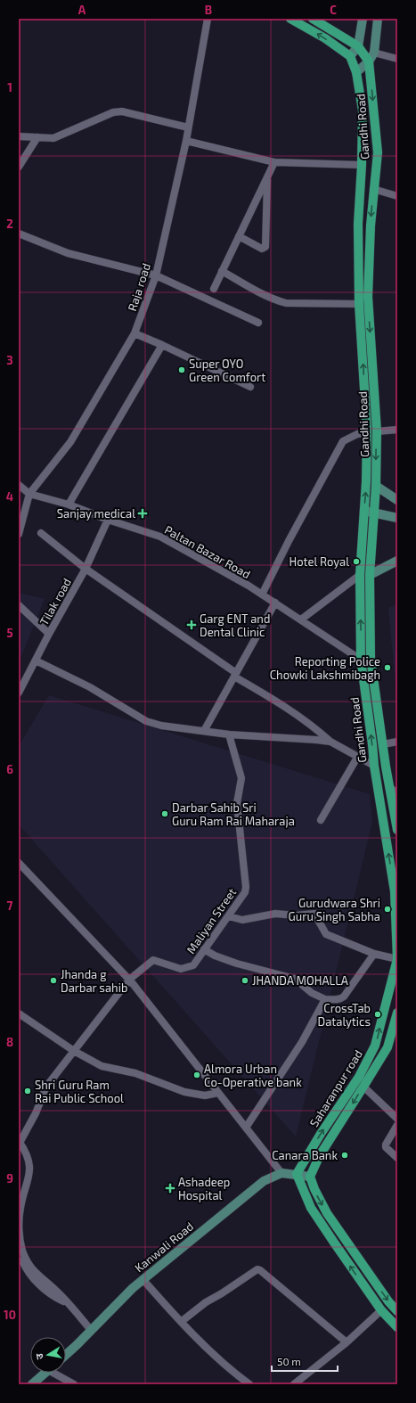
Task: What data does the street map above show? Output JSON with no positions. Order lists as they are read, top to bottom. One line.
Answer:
{"streets":{"main road":["Gandhi Road","Saharanpur road"],"street":["Raja road","Paltan Bazar Road","Tilak road","Maliyan Street","Kanwali Road"]},"crossings":[["Gandhi Road","Paltan Bazar Road"],["Gandhi Road","Saharanpur road"],["Raja road","Paltan Bazar Road"],["Paltan Bazar Road","Tilak road"],["Saharanpur road","Kanwali Road"]],"places":{"other":["Super OYO Green Comfort","Hotel Royal","Reporting Police Chowki Lakshmibagh","Darbar Sahib Sri Guru Ram Rai Maharaja","Gurudwara Shri Guru Singh Sabha","Jhanda g Darbar sahib","JHANDA MOHALLA","CrossTab Datalytics","Almora Urban Co-Operative bank","Shri Guru Ram Rai Public School","Canara Bank"],"health":["Sanjay medical","Garg ENT and Dental Clinic","Ashadeep Hospital"]},"scale_bar":"50 m","north":"left","grid":{"columns":["A","B","C"],"rows":["1","2","3","4","5","6","7","8","9","10"]}}
